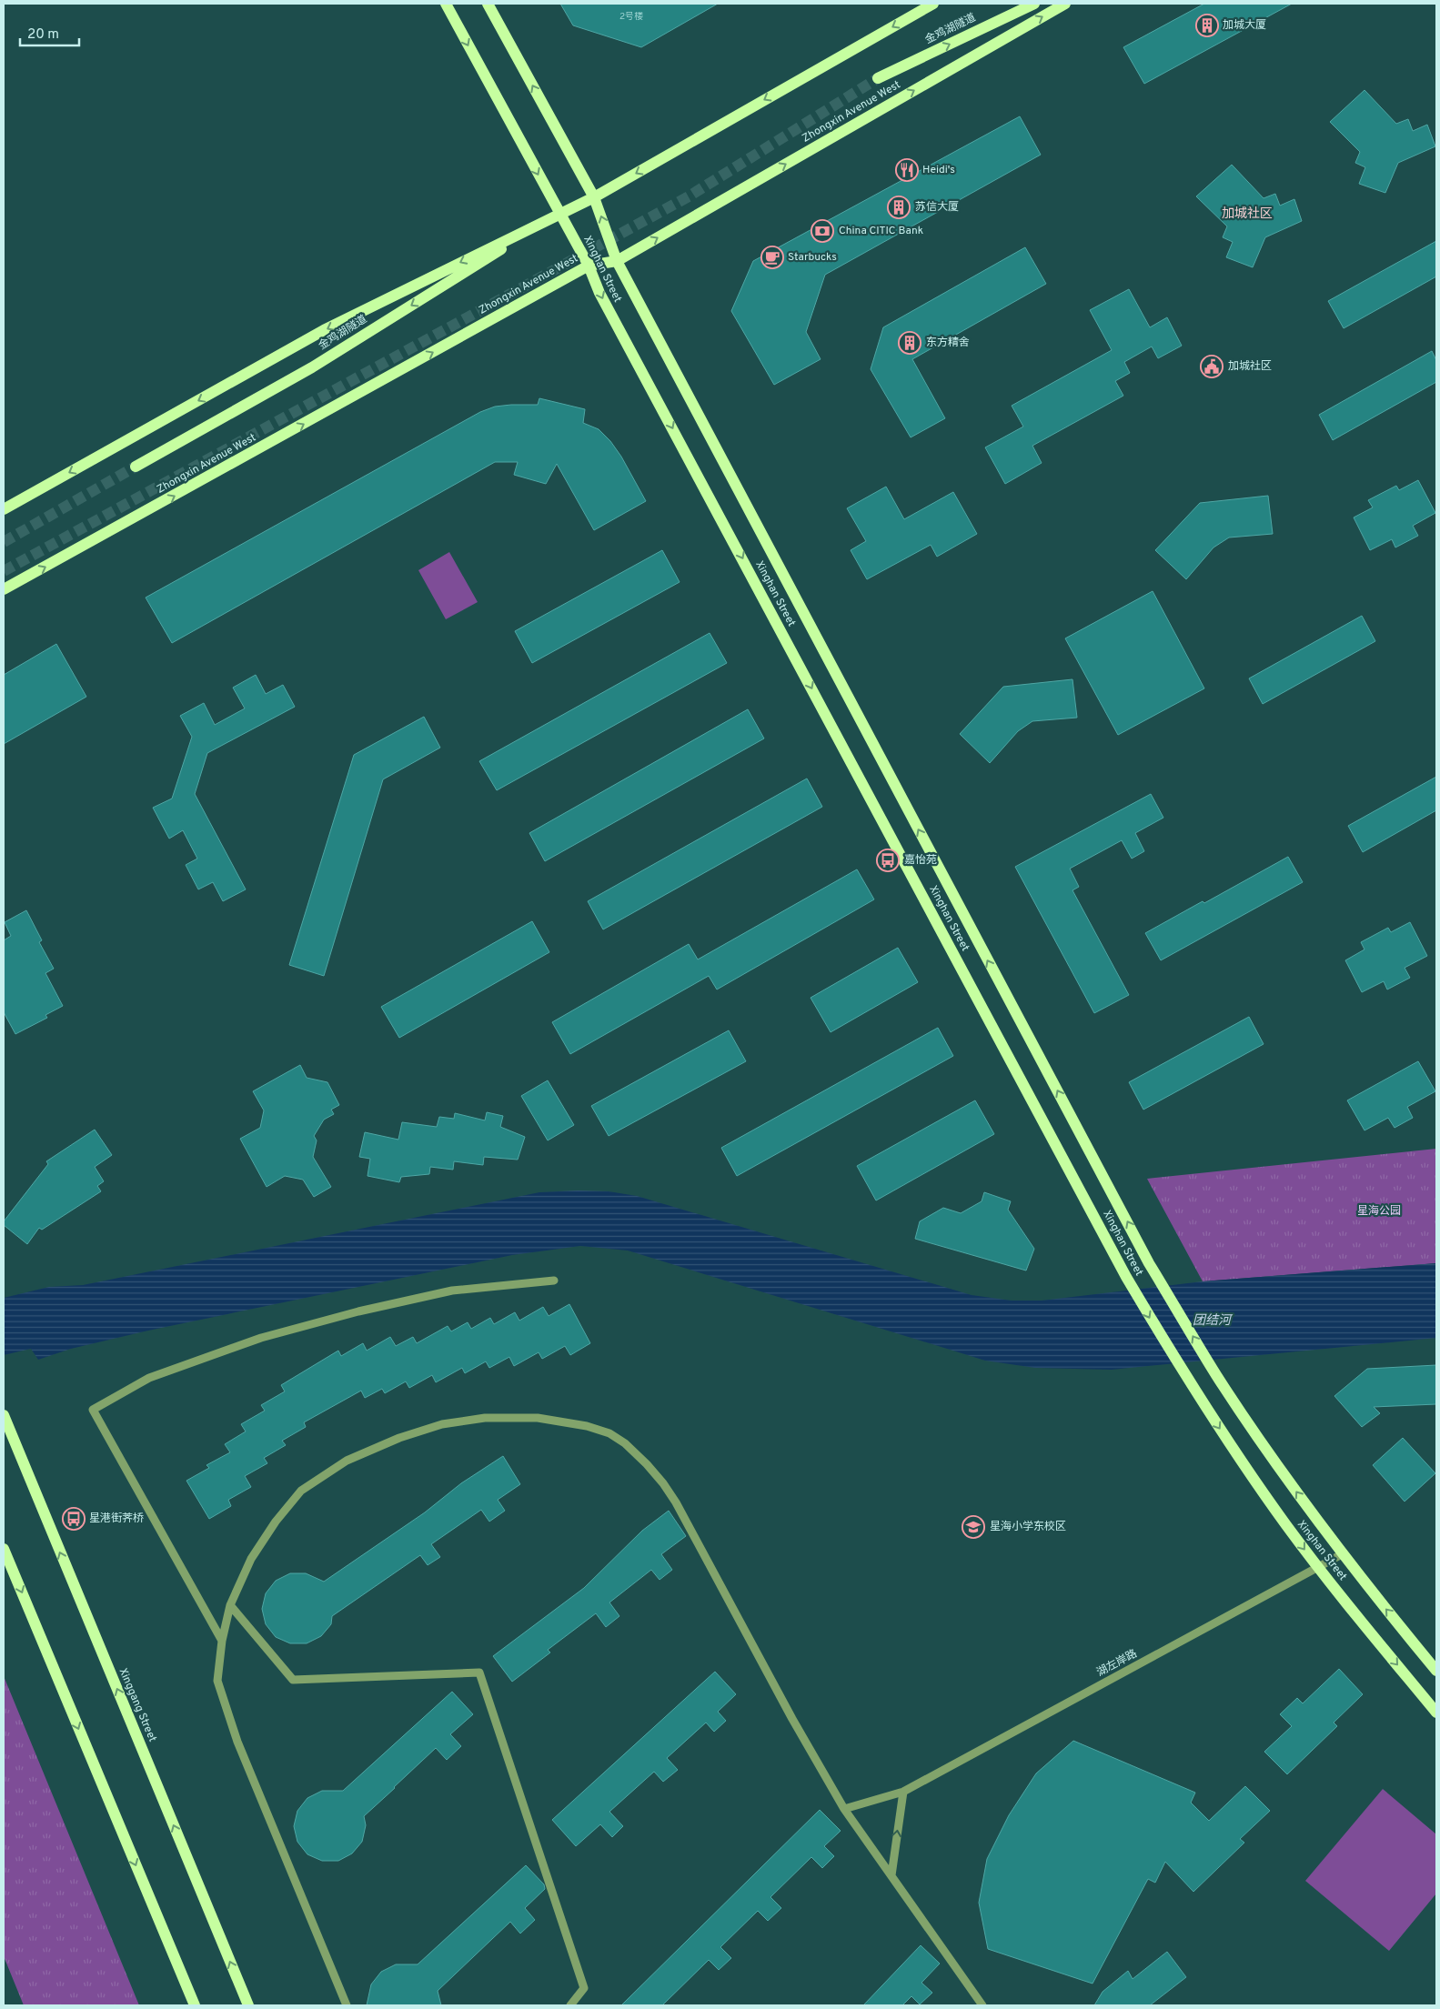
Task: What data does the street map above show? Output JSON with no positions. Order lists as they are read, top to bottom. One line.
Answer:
{"streets":{"main road":["金鸡湖隧道","Zhongxin Avenue West","Xinghan Street","Xinggang Street"],"street":["湖左岸路"]},"crossings":[["金鸡湖隧道","Xinghan Street"],["Zhongxin Avenue West","Xinghan Street"],["Xinghan Street","湖左岸路"]],"districts":["加城社区"],"water":["团结河"],"parks":["星海公园"],"places":{"building":["加城大厦","苏信大厦","东方精舍"],"restaurant":["Heidi's"],"bank":["China CITIC Bank"],"cafe":["Starbucks"],"public building":["加城社区"],"bus stop":["嘉怡苑","星港街荠桥"],"school or university":["星海小学东校区"]},"house_numbers":["2号楼"],"scale_bar":"20 m"}
